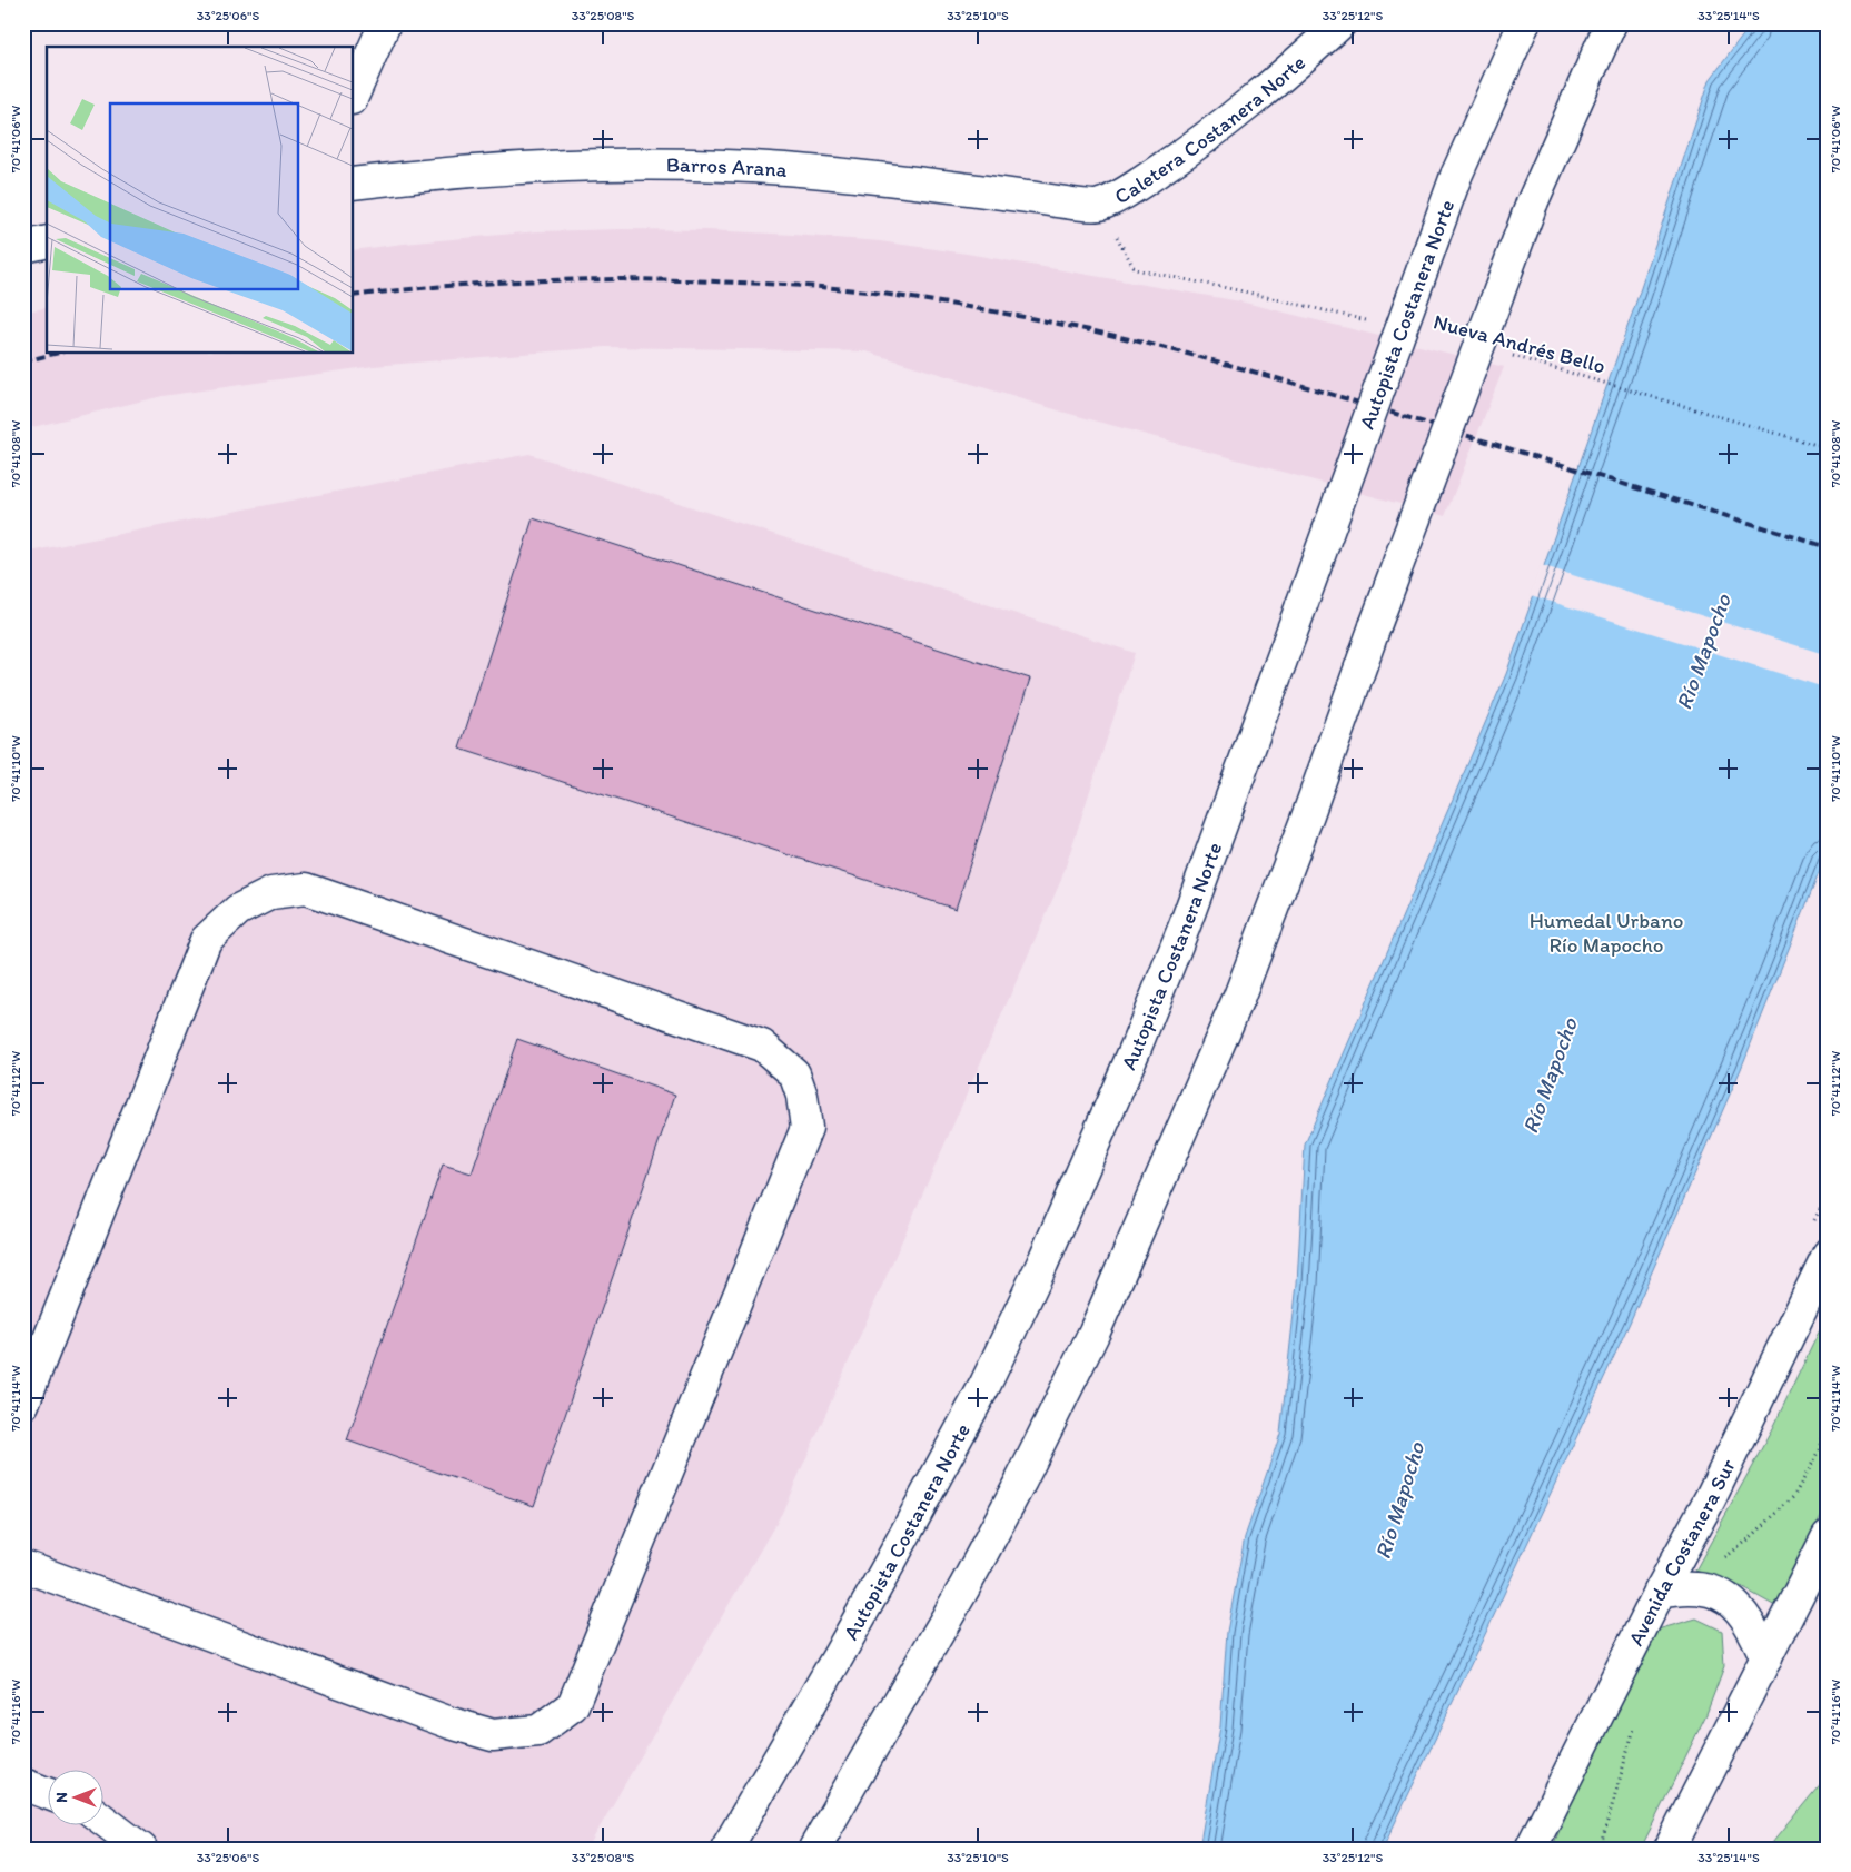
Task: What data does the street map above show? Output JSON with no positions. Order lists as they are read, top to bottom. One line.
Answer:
{"streets":{"main road":["Caletera Costanera Norte","Barros Arana","Autopista Costanera Norte","Avenida Costanera Sur"],"path":["Nueva Andrés Bello"]},"crossings":[["Caletera Costanera Norte","Barros Arana"]],"water":["Río Mapocho"],"parks":["Humedal Urbano Río Mapocho"],"north":"left","coordinates":["33°25'06\"S","33°25'08\"S","33°25'10\"S","33°25'12\"S","33°25'14\"S","70°41'06\"W","70°41'08\"W","70°41'10\"W","70°41'12\"W","70°41'14\"W","70°41'16\"W"]}
